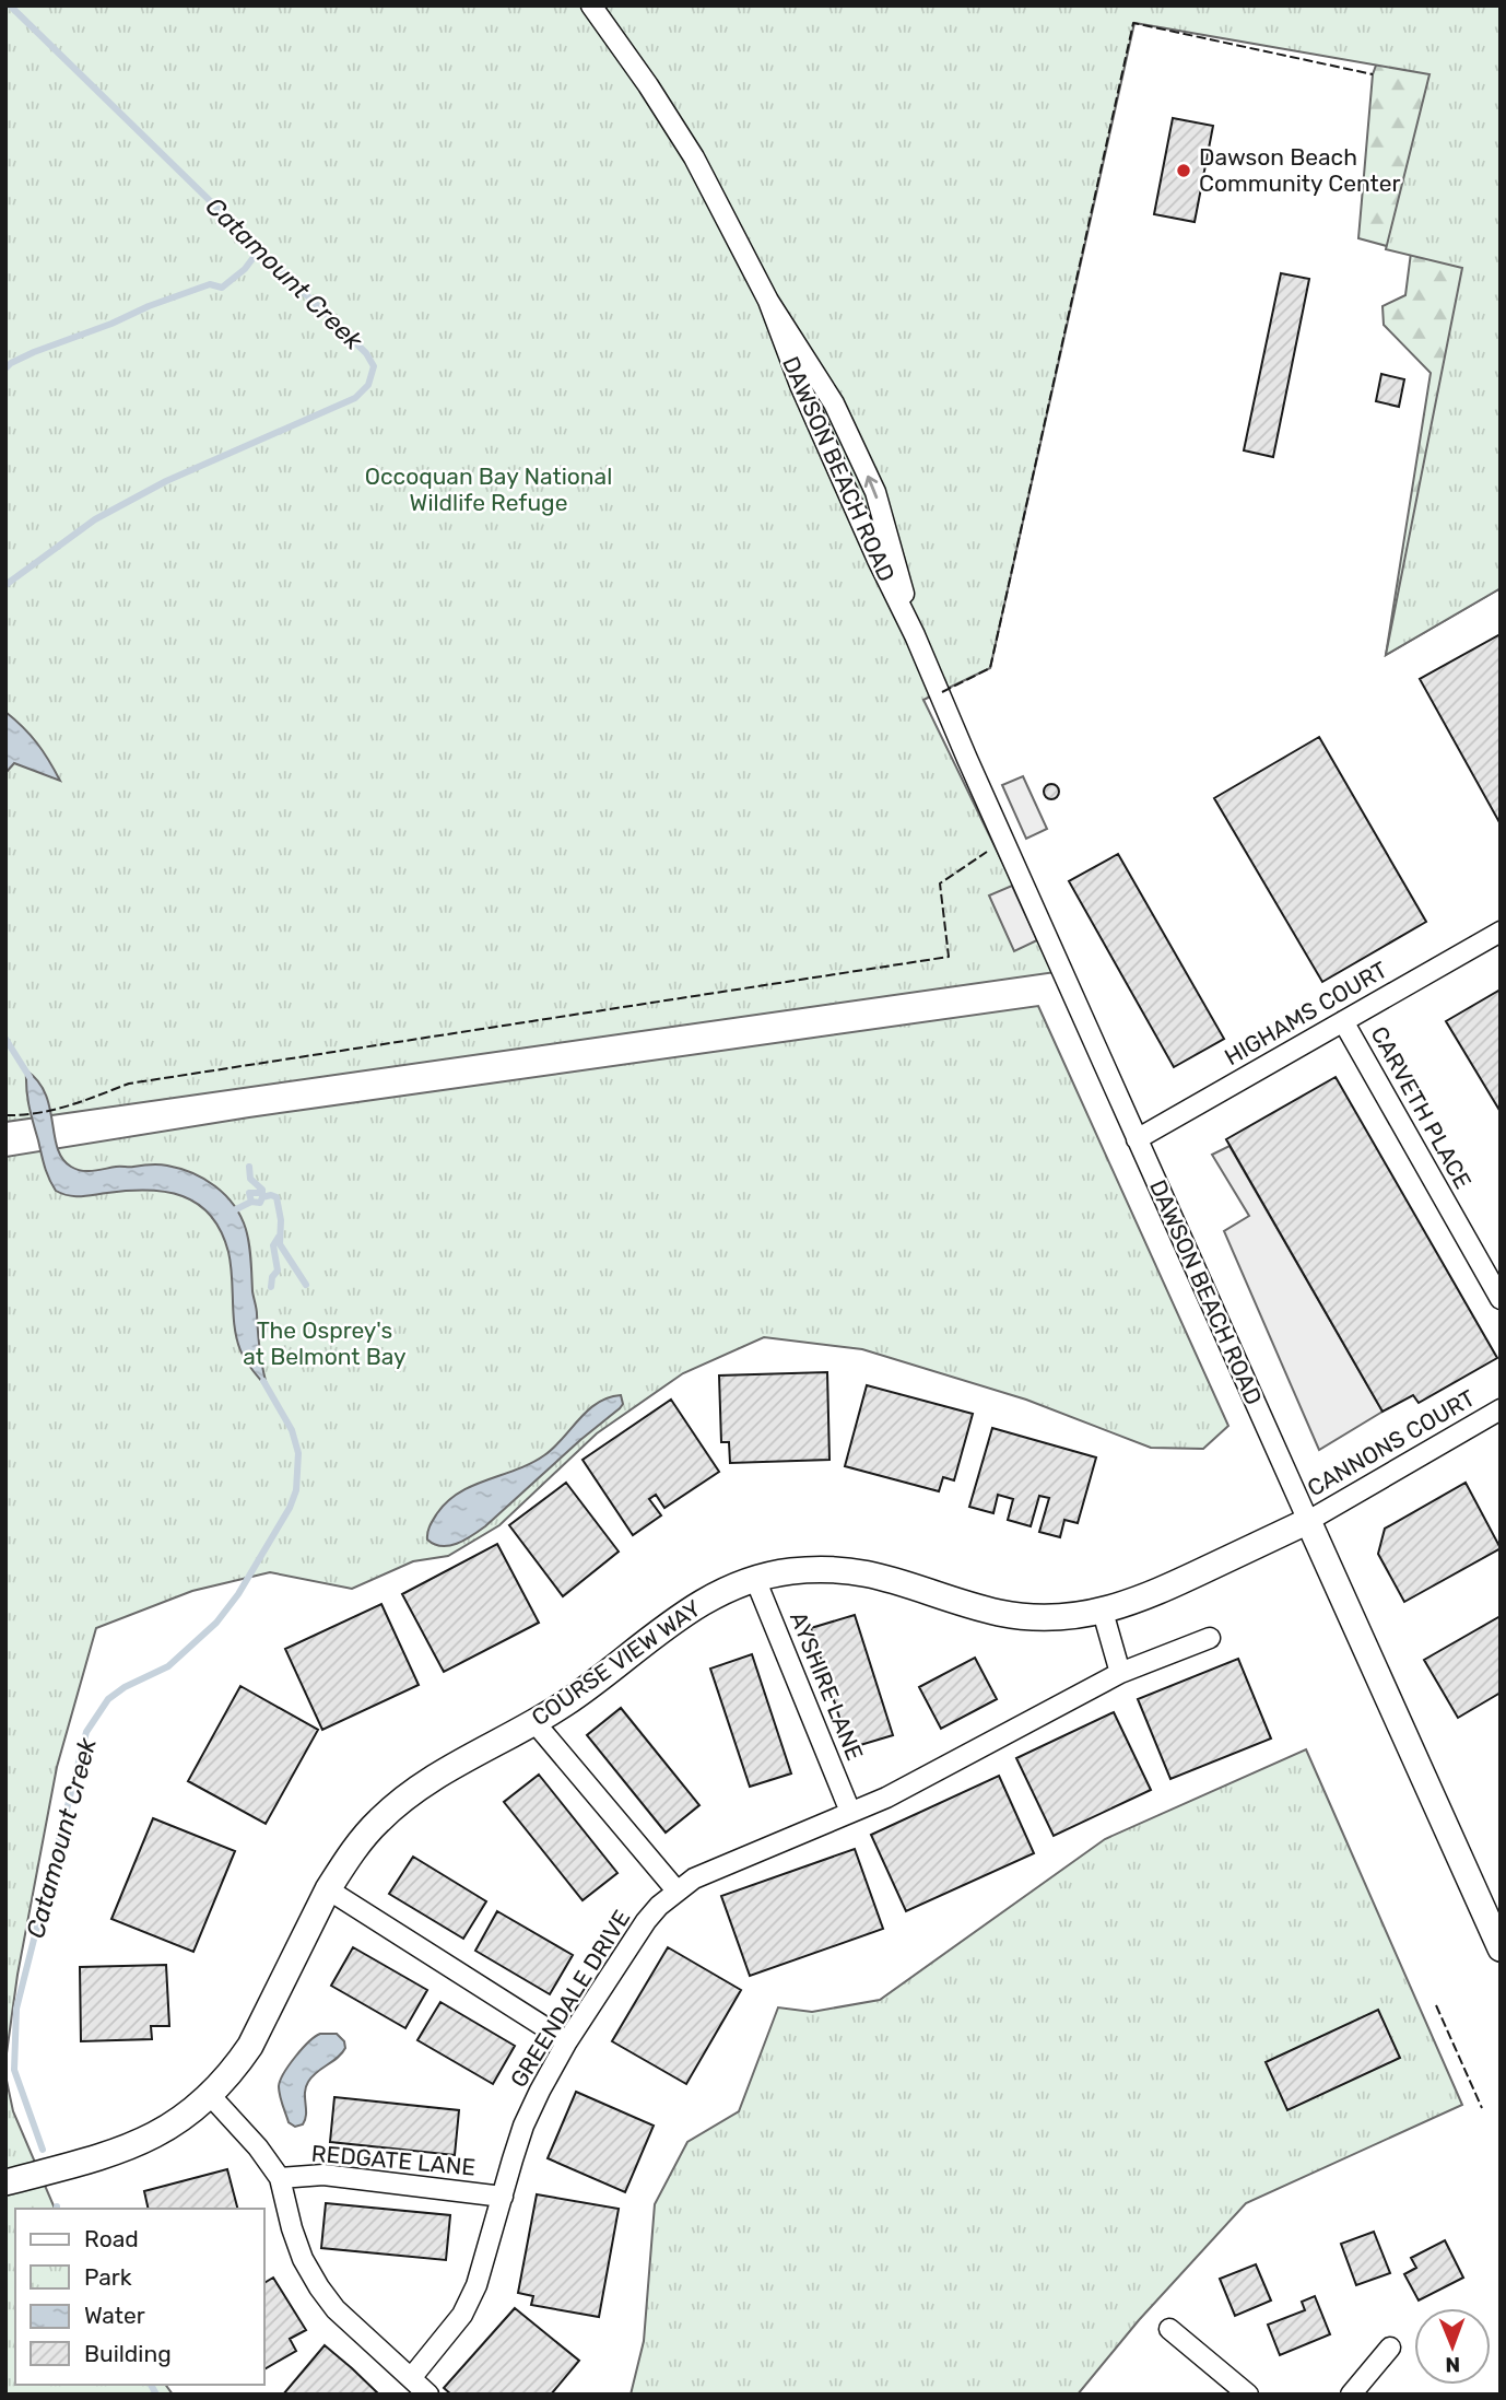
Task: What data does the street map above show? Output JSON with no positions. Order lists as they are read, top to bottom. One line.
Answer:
{"streets":{"street":["DAWSON BEACH ROAD","HIGHAMS COURT","CARVETH PLACE","CANNONS COURT","COURSE VIEW WAY","AYSHIRE LANE","GREENDALE DRIVE","REDGATE LANE"]},"crossings":[["DAWSON BEACH ROAD","HIGHAMS COURT"],["DAWSON BEACH ROAD","CANNONS COURT"],["DAWSON BEACH ROAD","COURSE VIEW WAY"],["HIGHAMS COURT","CARVETH PLACE"],["CANNONS COURT","COURSE VIEW WAY"],["COURSE VIEW WAY","AYSHIRE LANE"],["AYSHIRE LANE","GREENDALE DRIVE"],["GREENDALE DRIVE","REDGATE LANE"]],"water":["Catamount Creek"],"parks":["Occoquan Bay National Wildlife Refuge","The Osprey's at Belmont Bay"],"places":["Dawson Beach Community Center"],"legend":["Road","Park","Water","Building"],"north":"bottom"}
